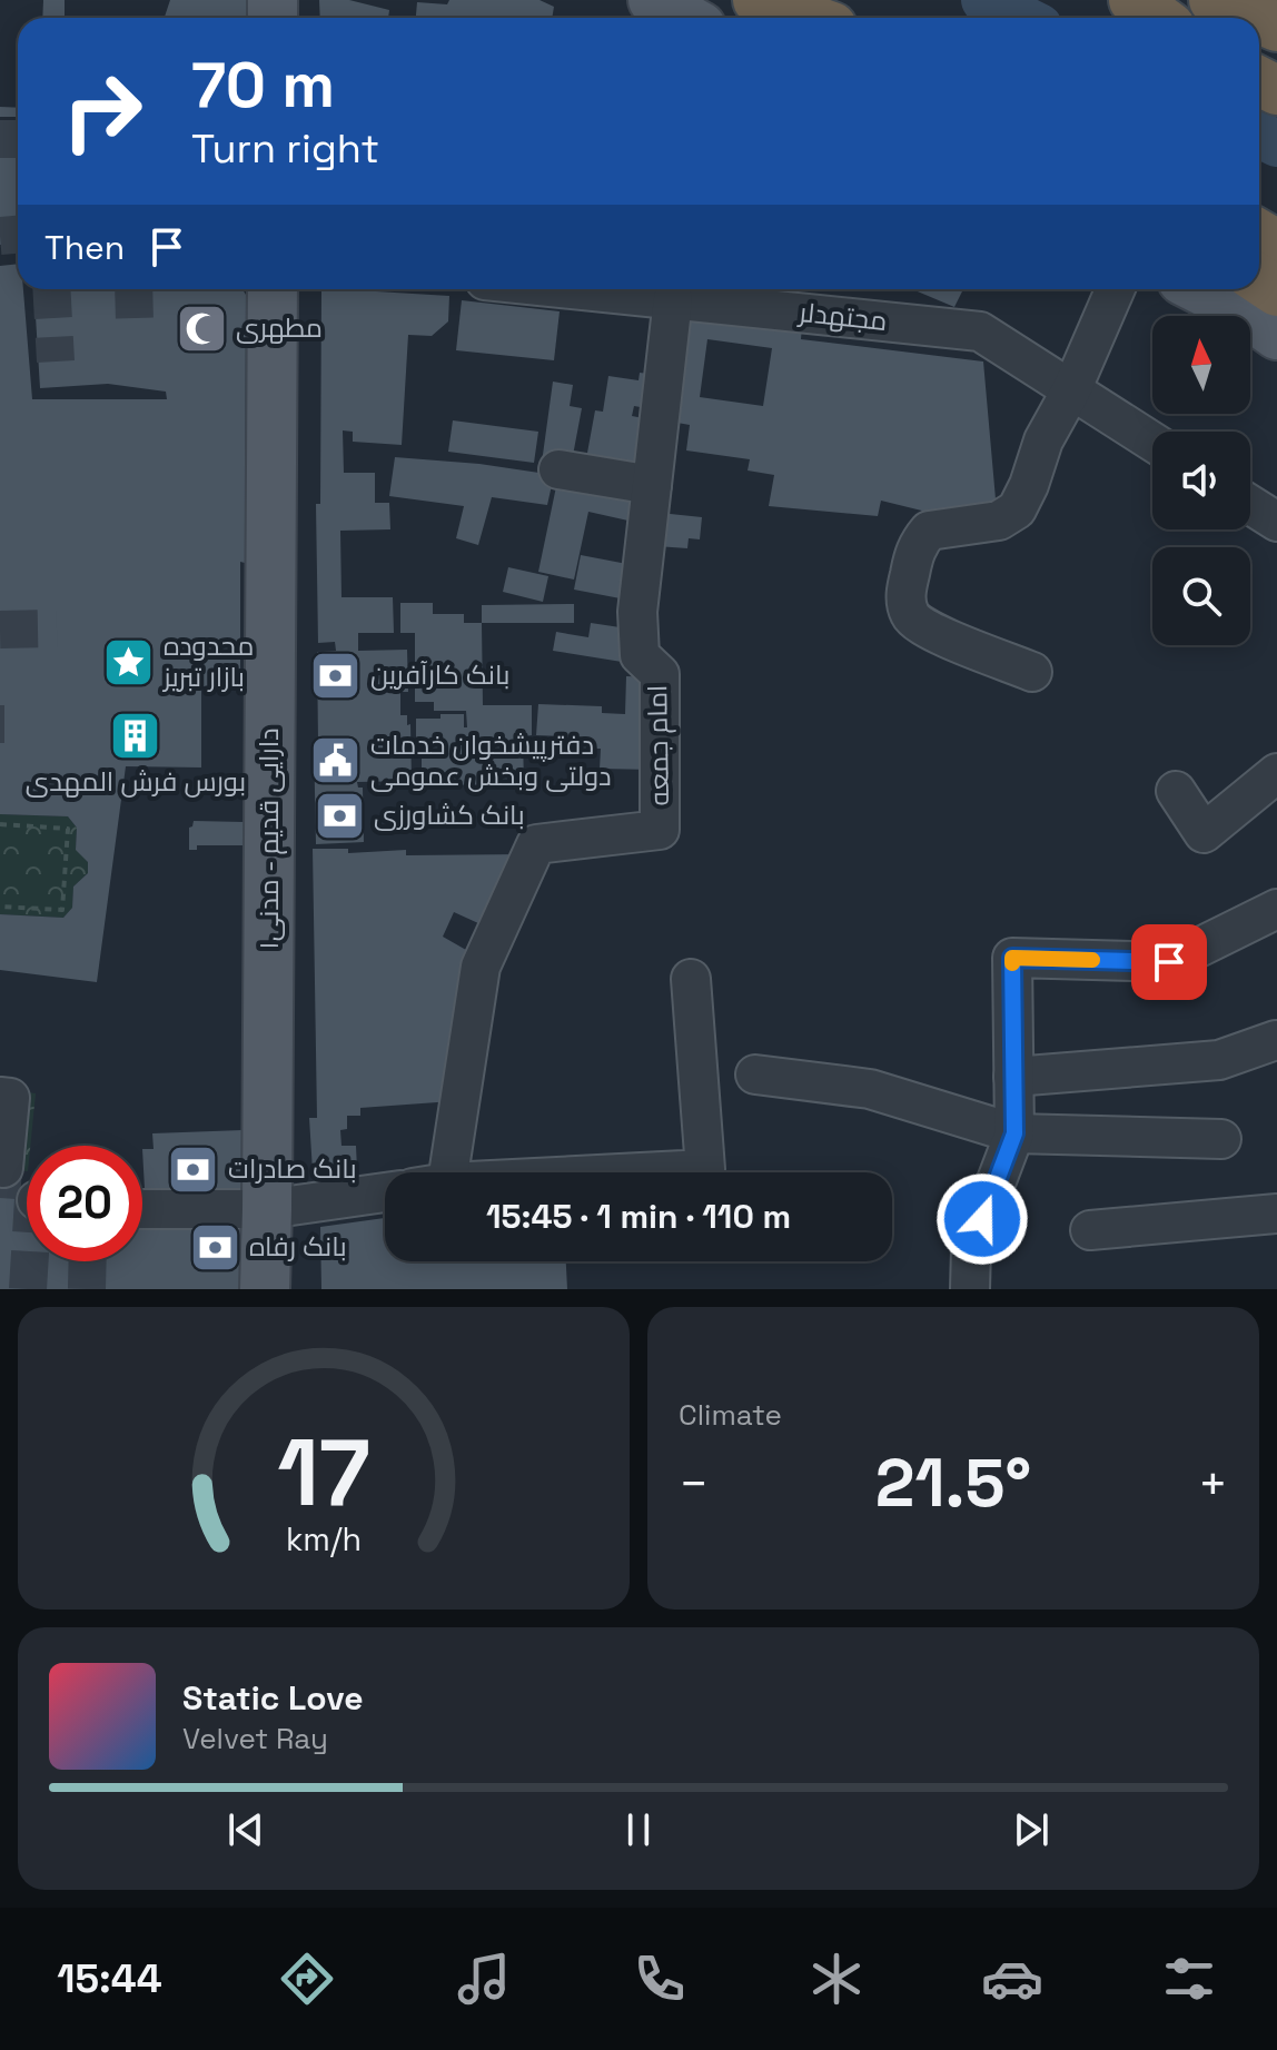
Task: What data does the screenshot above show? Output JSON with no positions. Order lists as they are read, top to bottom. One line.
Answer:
{"streets":{"main road":["دارایی قدیم - مدنی۱"],"street":["مجتهدلر","امام جمعه"]},"crossings":[["مجتهدلر","امام جمعه"]],"places":{"mosque":["مطهری"],"place":["محدوده بازار تبریز"],"bank":["بانک کارآفرین","بانک کشاورزی","بانک صادرات","بانک رفاه"],"building":["بورس فرش المهدی"],"public building":["دفترپیشخوان خدمات دولتی وبخش عمومی"]},"north":"top","page":{"turn":["70 m","Turn right"],"then":"Then","limit":"20","trip":"15:45 · 1 min · 110 m","tile":"Climate","heat":["−","21.5°","+"],"song":["Static Love","Velvet Ray"],"tabs":"15:44","gauge":["17","km/h"]}}
